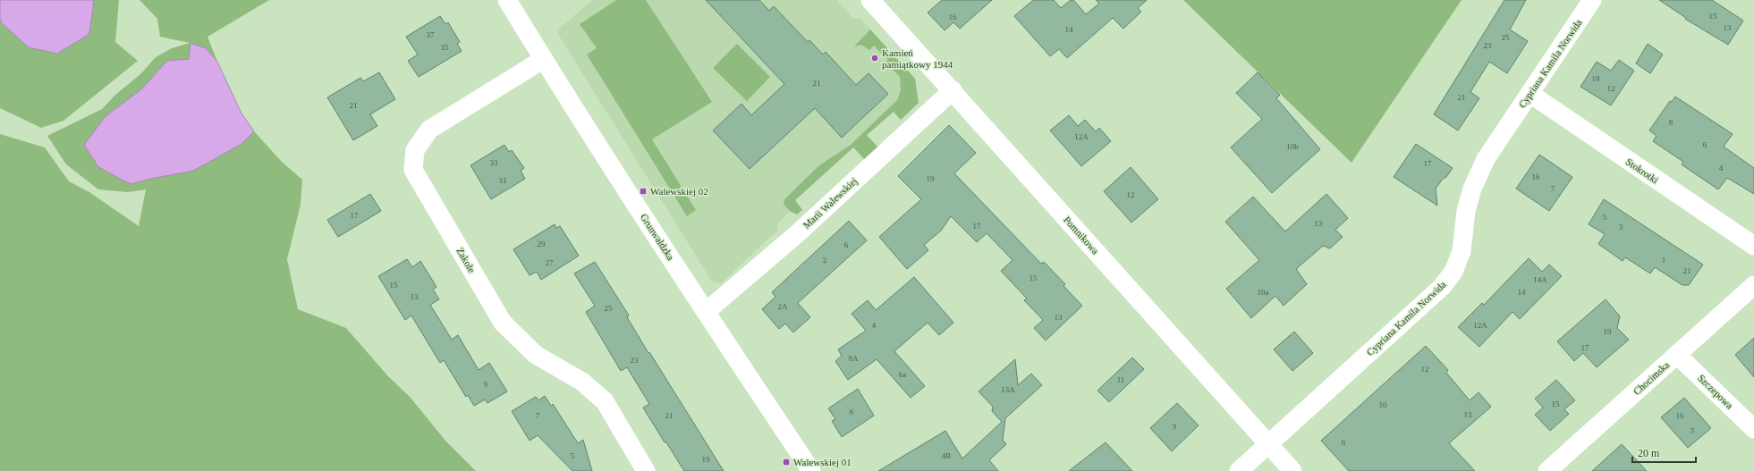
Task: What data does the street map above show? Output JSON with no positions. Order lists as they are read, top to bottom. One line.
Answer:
{"streets":{"street":["Cypriana Kamila Norwida","Stokrotki","Marii Walewskiej","Pomnikowa","Grunwaldzka","Zakole","Chocimska","Szczepowa"]},"crossings":[["Cypriana Kamila Norwida","Stokrotki"],["Cypriana Kamila Norwida","Pomnikowa"],["Marii Walewskiej","Pomnikowa"],["Marii Walewskiej","Grunwaldzka"],["Grunwaldzka","Zakole"],["Chocimska","Szczepowa"]],"places":{"other":["Kamień pamiątkowy 1944"],"transit":["Walewskiej 02","Walewskiej 01"]},"house_numbers":["15","16","13","14","37","25","23","35","18","21","12","21","21","8","12A","6","10b","33","17","4","16","19","31","7","12","17","5","13","17","3","29","6","2","1","27","21","15","14A","15","10a","14","13","2A","25","13","4","12A","19","17","8A","23","12","6a","11","9","13A","15","10","6","13","7","21","16","9","5","6","5","4B","19"],"scale_bar":"20 m"}
